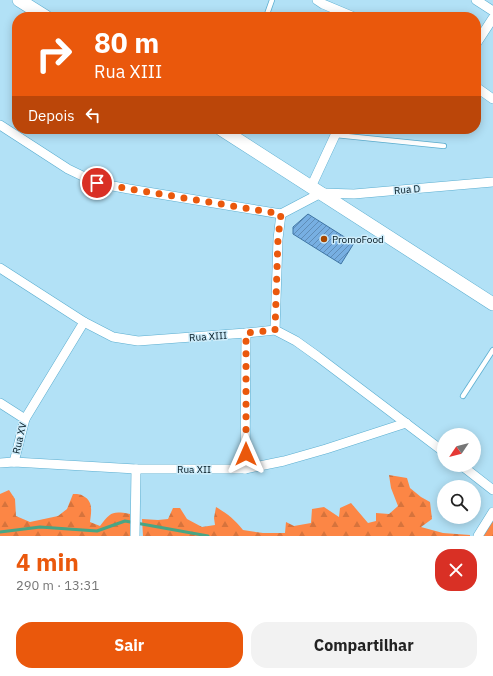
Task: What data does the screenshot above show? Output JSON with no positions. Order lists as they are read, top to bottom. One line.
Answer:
{"streets":{"street":["Rua D","Rua XIII","Rua XV","Rua XII"]},"crossings":[["Rua XV","Rua XII"]],"places":["PromoFood"],"north":"bottom left","page":{"turn":["80 m","Rua XIII"],"then":"Depois","heading":["4 min","290 m · 13:31"],"buttons":["Sair","Compartilhar"]}}
